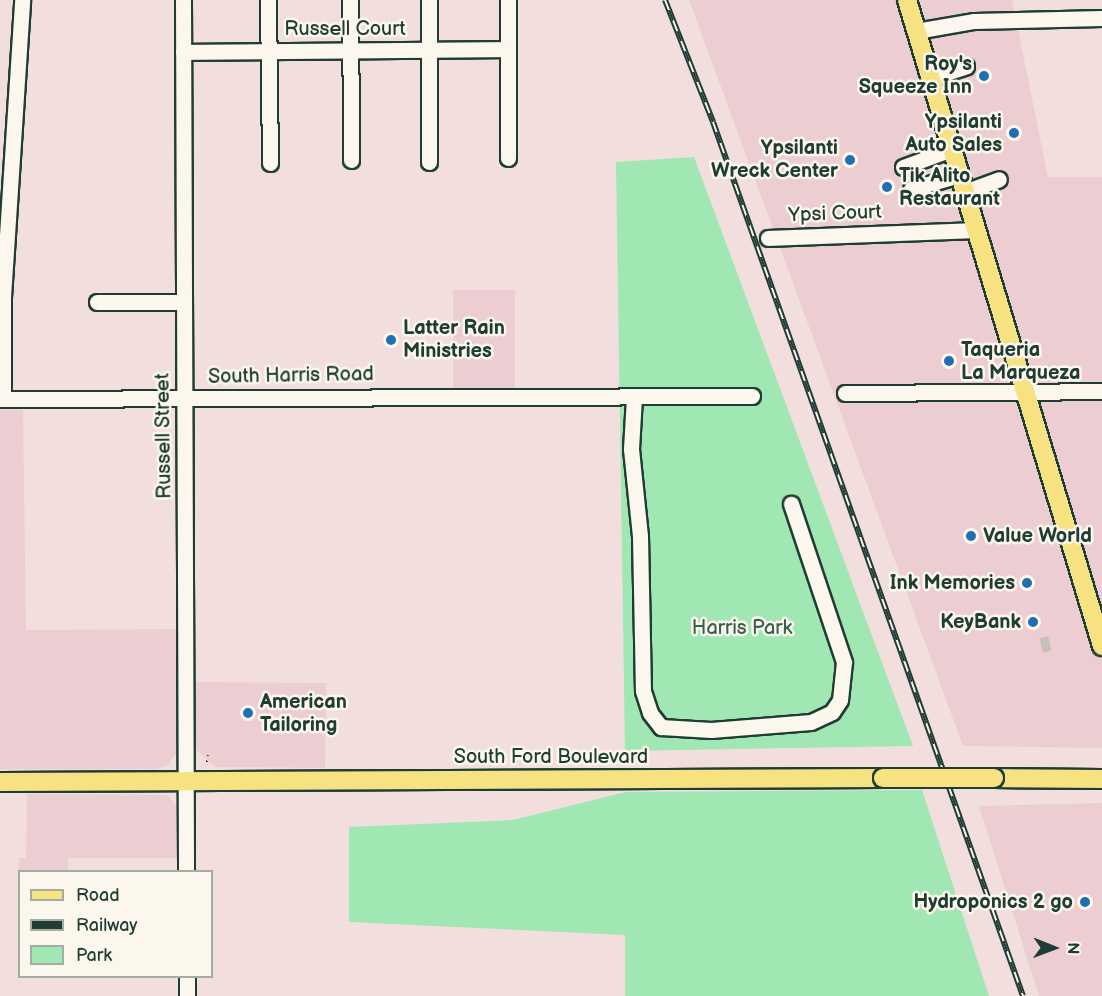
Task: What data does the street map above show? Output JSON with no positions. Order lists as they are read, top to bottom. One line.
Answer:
{"streets":{"main road":["South Ford Boulevard"],"street":["Russell Court","Ypsi Court","South Harris Road","Russell Street"]},"crossings":[["Russell Court","Russell Street"],["South Harris Road","Russell Street"],["Russell Street","South Ford Boulevard"]],"parks":["Harris Park"],"places":["Roy's Squeeze Inn","Ypsilanti Auto Sales","Ypsilanti Wreck Center","Tik Alito Restaurant","Latter Rain Ministries","Taqueria La Marqueza","Value World","Ink Memories","KeyBank","American Tailoring","Hydroponics 2 go"],"legend":["Road","Railway","Park"],"north":"right"}
